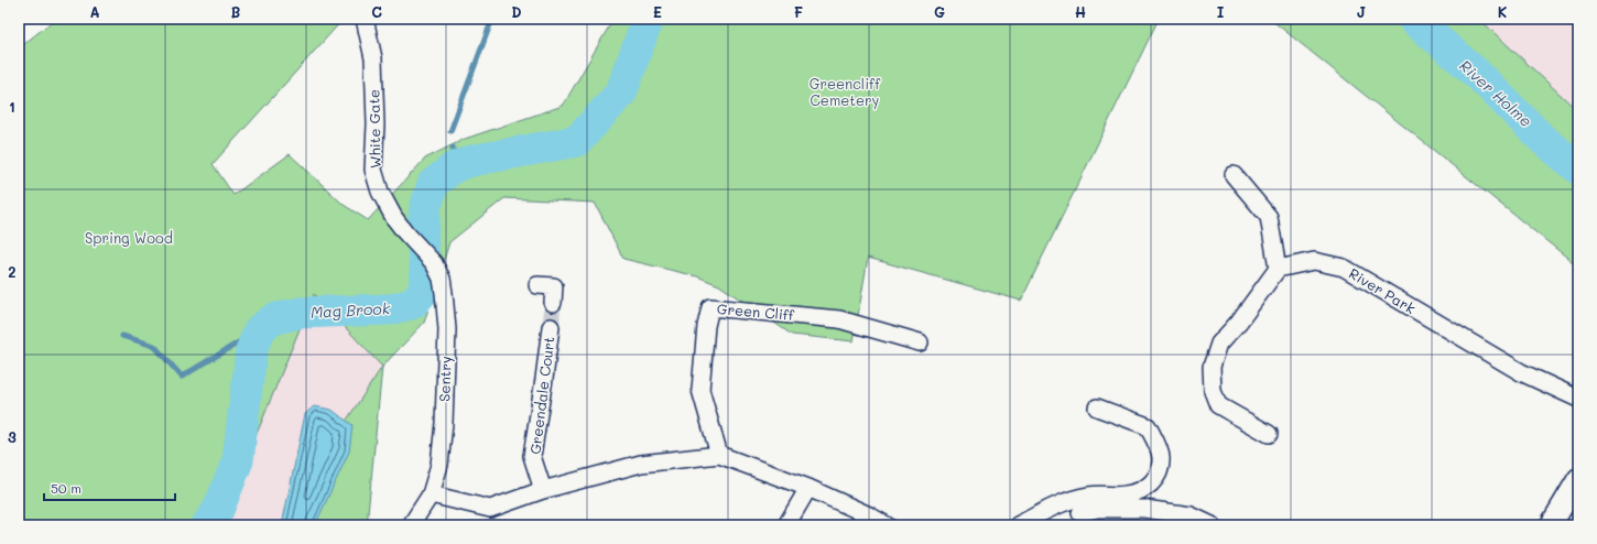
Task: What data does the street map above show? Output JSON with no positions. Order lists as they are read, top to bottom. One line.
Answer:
{"streets":{"street":["White Gate","River Park","Green Cliff","Sentry","Greendale Court"]},"crossings":[["White Gate","Sentry"]],"water":["River Holme","Mag Brook"],"parks":["Greencliff Cemetery","Spring Wood"],"scale_bar":"50 m","grid":{"columns":["A","B","C","D","E","F","G","H","I","J","K"],"rows":["1","2","3"]}}
